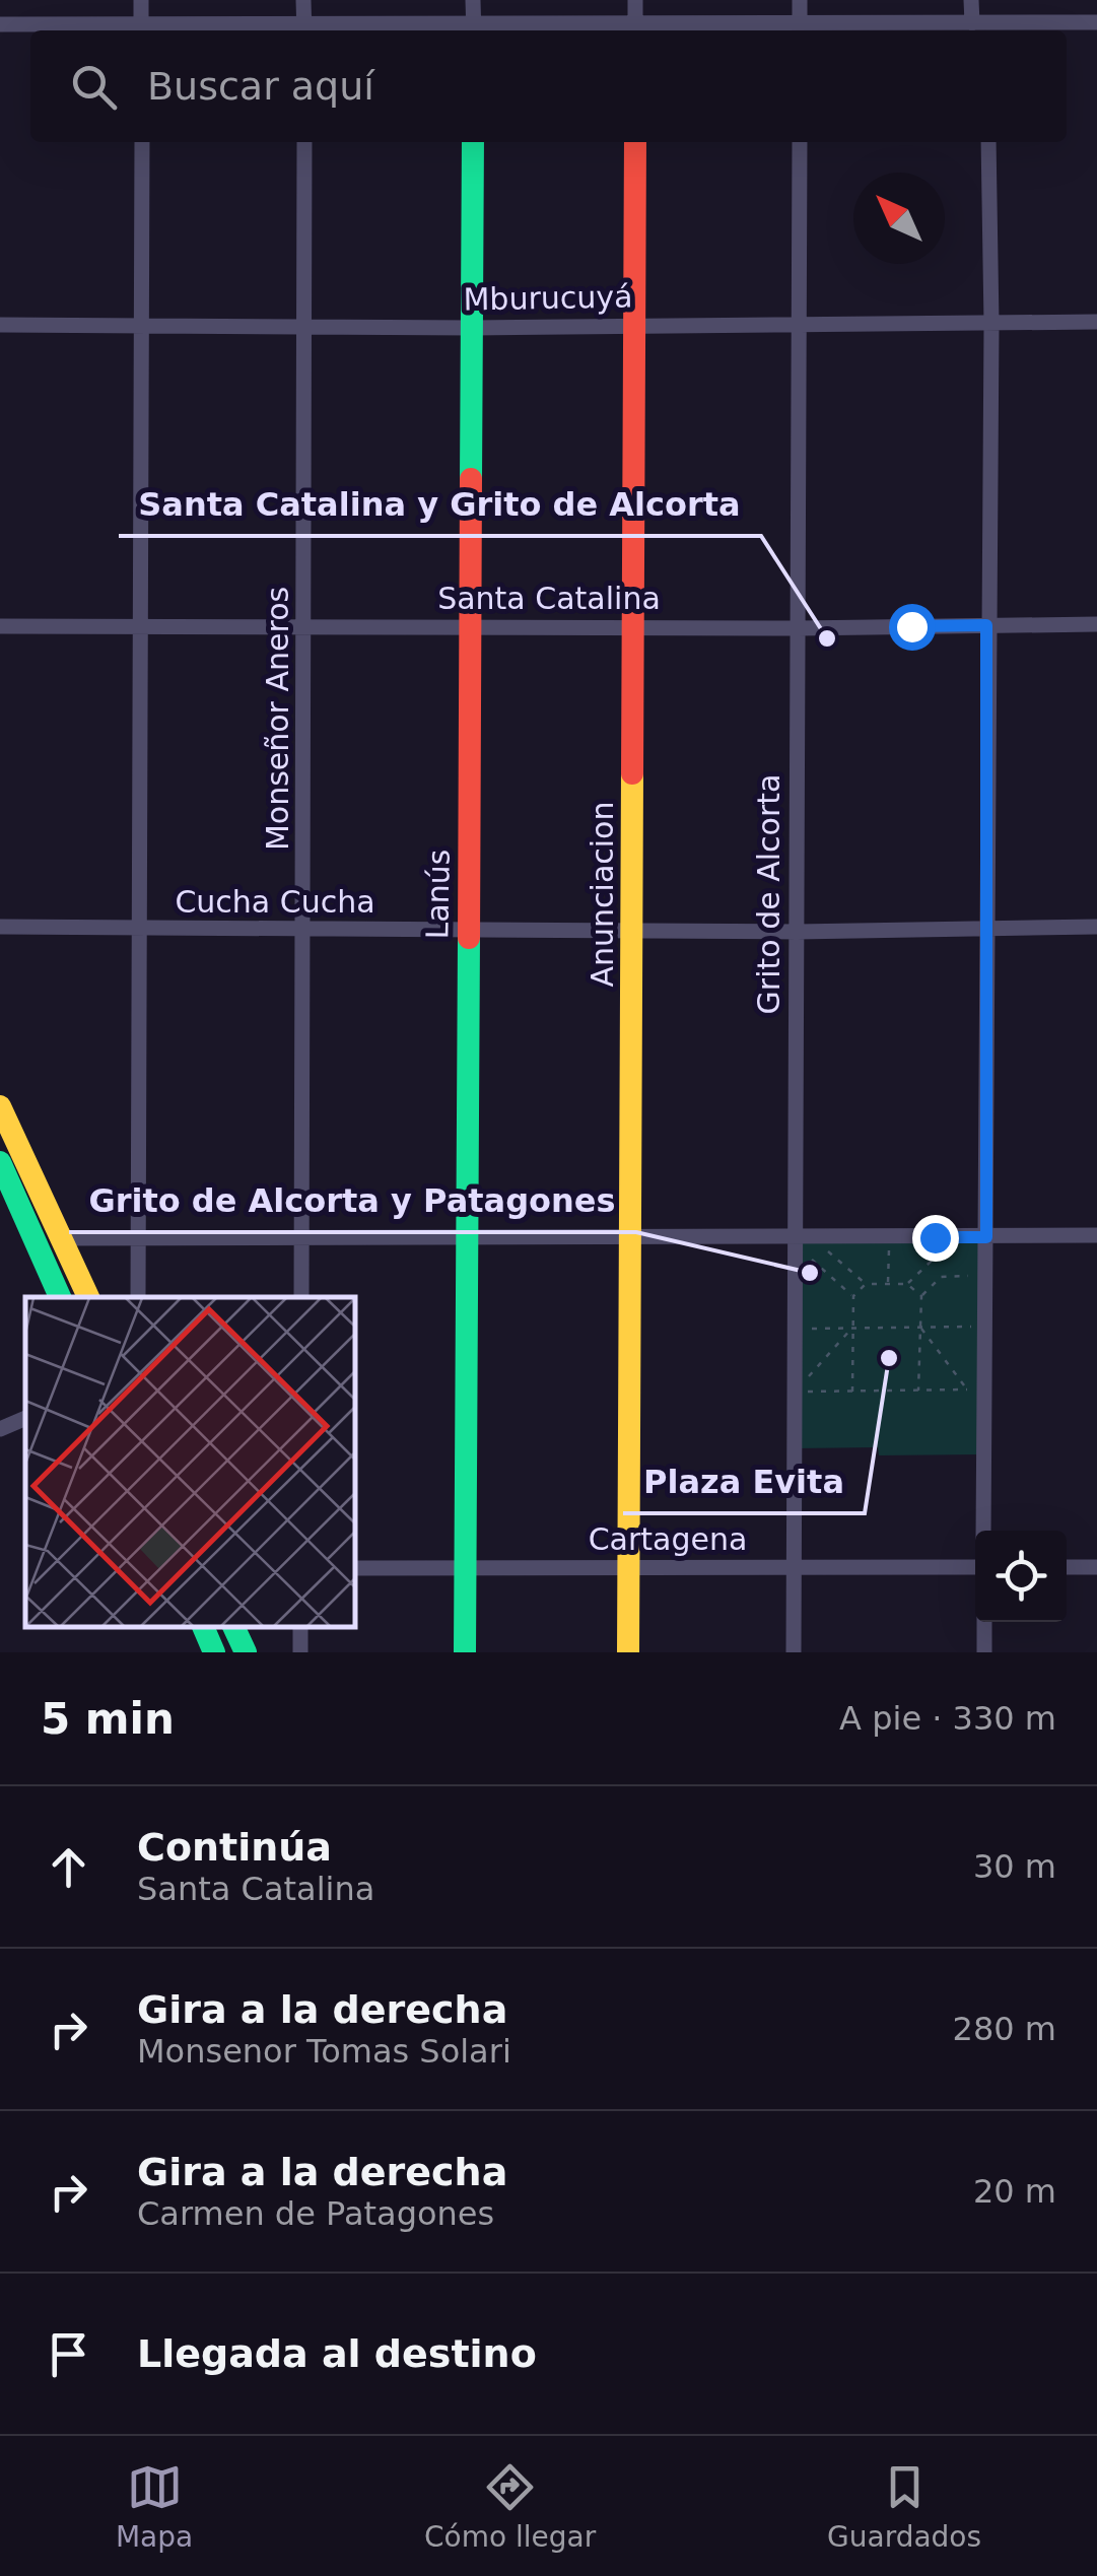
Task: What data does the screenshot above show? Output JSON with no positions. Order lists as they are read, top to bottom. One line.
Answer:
{"streets":{"street":["Mburucuyá","Santa Catalina","Monseñor Aneros","Lanús","Anunciacion","Grito de Alcorta","Cucha Cucha","Cartagena"]},"crossings":[["Mburucuyá","Monseñor Aneros"],["Mburucuyá","Lanús"],["Mburucuyá","Anunciacion"],["Mburucuyá","Grito de Alcorta"],["Santa Catalina","Monseñor Aneros"],["Santa Catalina","Lanús"],["Santa Catalina","Anunciacion"],["Santa Catalina","Grito de Alcorta"],["Monseñor Aneros","Cucha Cucha"],["Lanús","Cucha Cucha"],["Lanús","Cartagena"],["Anunciacion","Cucha Cucha"],["Anunciacion","Cartagena"],["Grito de Alcorta","Cucha Cucha"],["Grito de Alcorta","Cartagena"]],"places":["Santa Catalina y Grito de Alcorta","Grito de Alcorta y Patagones","Plaza Evita"],"north":"top left","page":{"search":"Buscar aquí","heading":["5 min","A pie · 330 m"],"list":[["Continúa","Santa Catalina","30 m"],["Gira a la derecha","Monsenor Tomas Solari","280 m"],["Gira a la derecha","Carmen de Patagones","20 m"],"Llegada al destino"],"nav":["Mapa","Cómo llegar","Guardados"]}}
